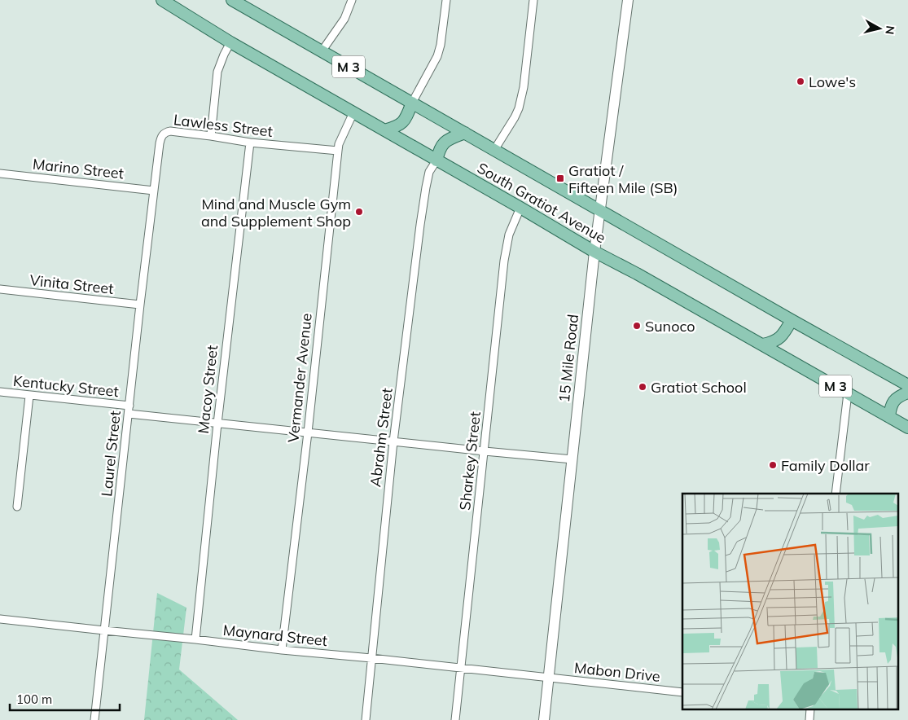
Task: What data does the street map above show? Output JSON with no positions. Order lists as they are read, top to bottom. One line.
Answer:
{"streets":{"main road":["M 3","South Gratiot Avenue","15 Mile Road"],"street":["Lawless Street","Marino Street","Vinita Street","Vermander Avenue","Kentucky Street","Macoy Street","Abrahm Street","Laurel Street","Sharkey Street","Maynard Street","Mabon Drive"]},"crossings":[["Lawless Street","Marino Street"],["Lawless Street","Vermander Avenue"],["Lawless Street","Macoy Street"],["Lawless Street","Laurel Street"],["Marino Street","Laurel Street"],["South Gratiot Avenue","15 Mile Road"],["South Gratiot Avenue","Vermander Avenue"],["South Gratiot Avenue","Abrahm Street"],["South Gratiot Avenue","Sharkey Street"],["Vinita Street","Laurel Street"],["15 Mile Road","Kentucky Street"],["15 Mile Road","Maynard Street"],["15 Mile Road","Mabon Drive"],["Vermander Avenue","Kentucky Street"],["Vermander Avenue","Maynard Street"],["Kentucky Street","Macoy Street"],["Kentucky Street","Abrahm Street"],["Kentucky Street","Laurel Street"],["Kentucky Street","Sharkey Street"],["Macoy Street","Maynard Street"],["Abrahm Street","Maynard Street"],["Laurel Street","Maynard Street"],["Sharkey Street","Maynard Street"],["Maynard Street","Mabon Drive"]],"places":{"other":["Lowe's","Mind and Muscle Gym and Supplement Shop","Sunoco","Gratiot School","Family Dollar"],"transit":["Gratiot / Fifteen Mile (SB)"]},"scale_bar":"100 m","north":"right"}
